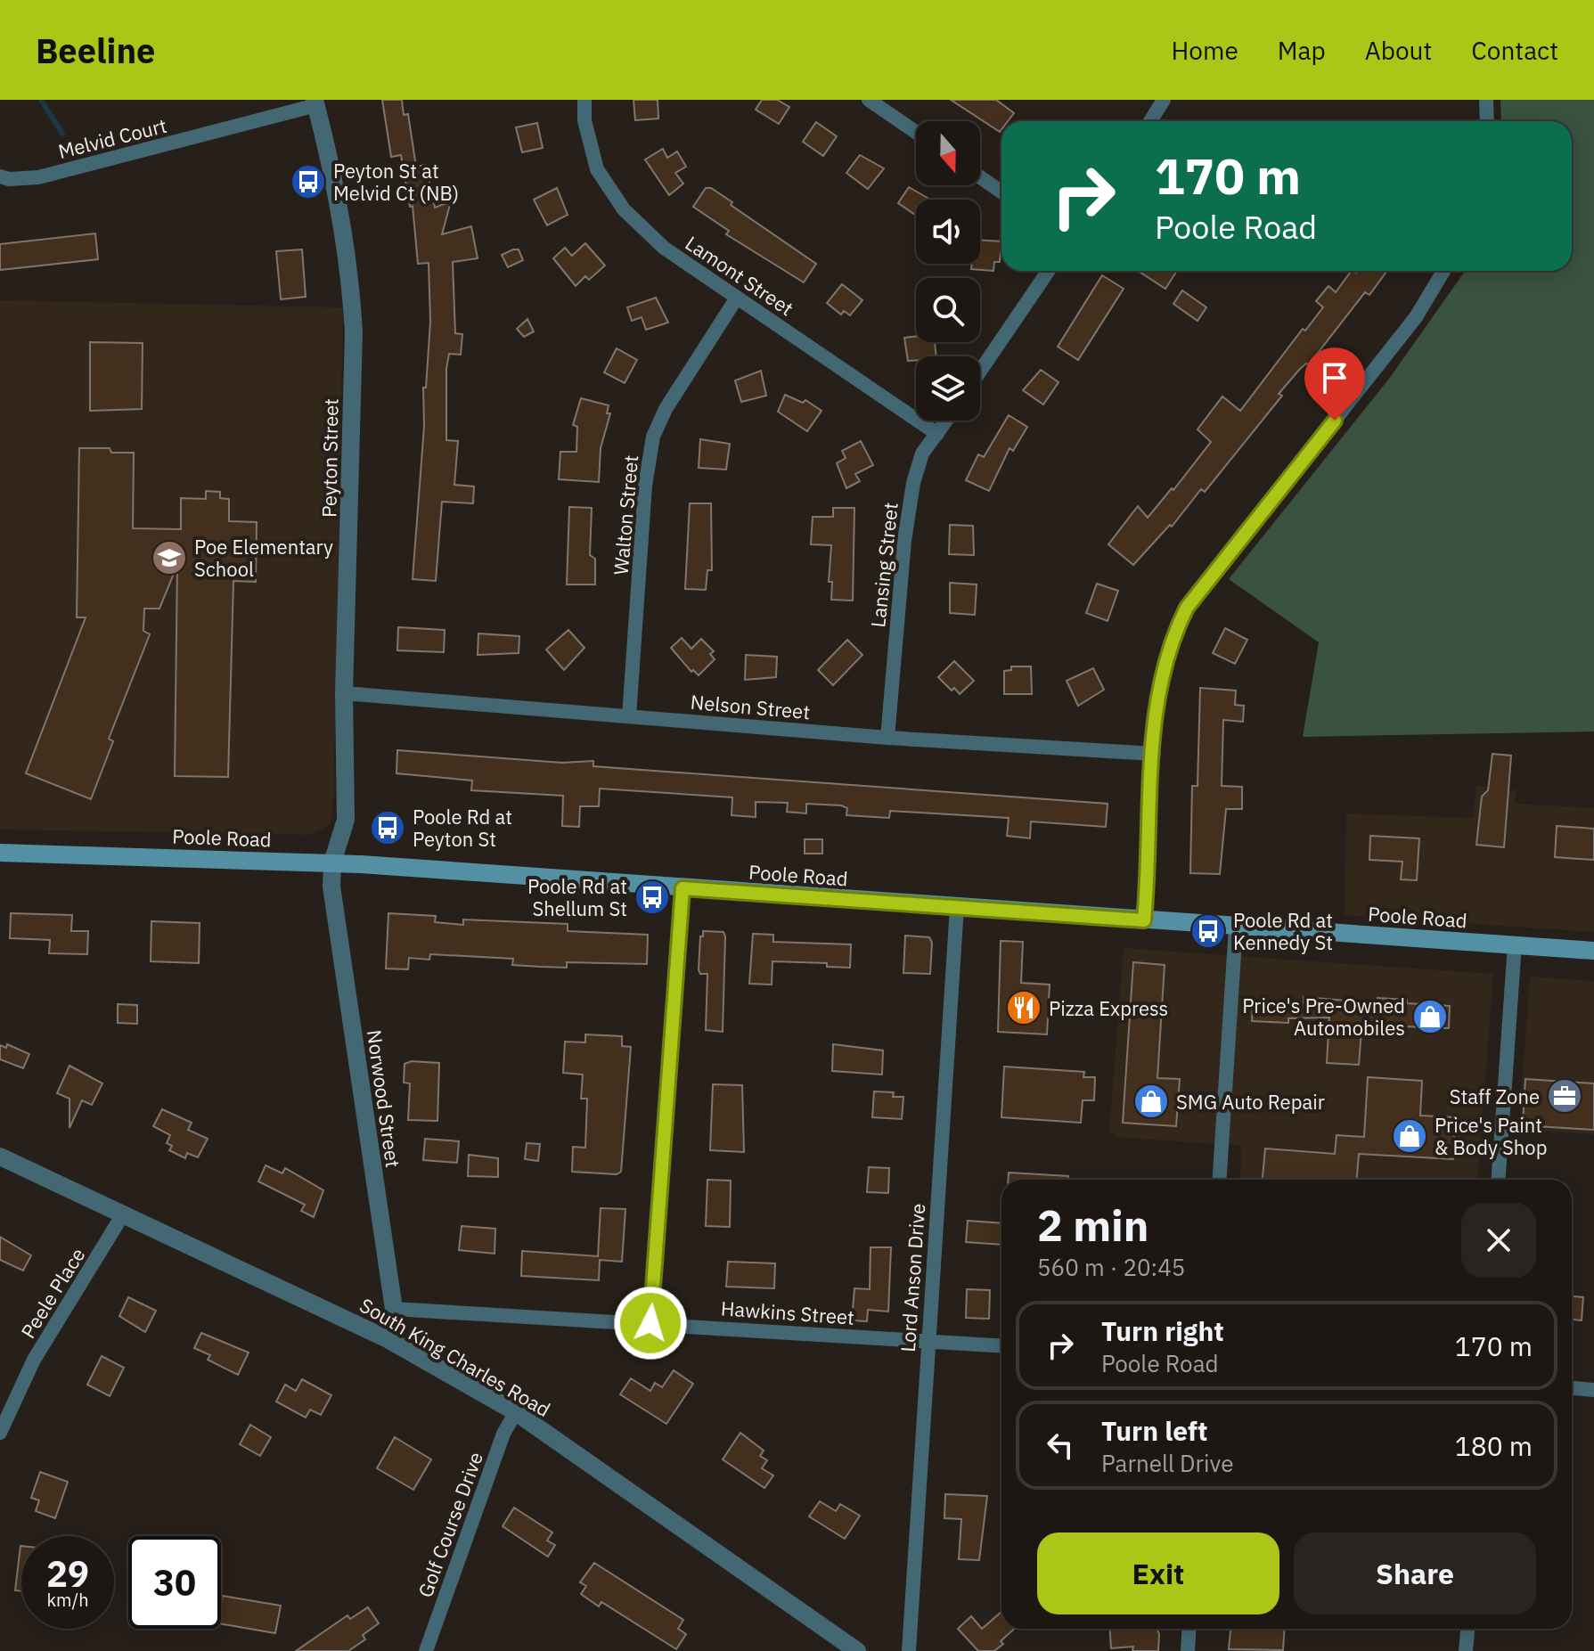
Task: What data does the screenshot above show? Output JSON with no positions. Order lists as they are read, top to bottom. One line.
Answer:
{"streets":{"main road":["Poole Road"],"street":["Melvid Court","Lamont Street","Peyton Street","Walton Street","Lansing Street","Nelson Street","Norwood Street","Lord Anson Drive","Peele Place","Hawkins Street","South King Charles Road","Golf Course Drive"]},"crossings":[["Melvid Court","Peyton Street"],["Lamont Street","Walton Street"],["Lamont Street","Lansing Street"],["Peyton Street","Nelson Street"],["Peyton Street","Poole Road"],["Peyton Street","Norwood Street"],["Walton Street","Nelson Street"],["Lansing Street","Nelson Street"],["Poole Road","Norwood Street"],["Poole Road","Lord Anson Drive"],["Norwood Street","Hawkins Street"],["Norwood Street","South King Charles Road"],["Lord Anson Drive","Hawkins Street"],["Peele Place","South King Charles Road"],["South King Charles Road","Golf Course Drive"]],"places":{"bus stop":["Peyton St at Melvid Ct (NB)","Poole Rd at Peyton St","Poole Rd at Shellum St","Poole Rd at Kennedy St"],"school or university":["Poe Elementary School"],"restaurant":["Pizza Express"],"shop":["Price's Pre-Owned Automobiles","SMG Auto Repair","Price's Paint & Body Shop"],"office":["Staff Zone"]},"north":"bottom","page":{"header":"Beeline","nav":["Home","Map","About","Contact"],"turn":["170 m","Poole Road"],"heading":["2 min","560 m · 20:45"],"list":[{"name":"Turn right","note":"Poole Road","value":"170 m"},{"name":"Turn left","note":"Parnell Drive","value":"180 m"}],"buttons":["Exit","Share"],"speed":"29 km/h","limit":"30"}}
